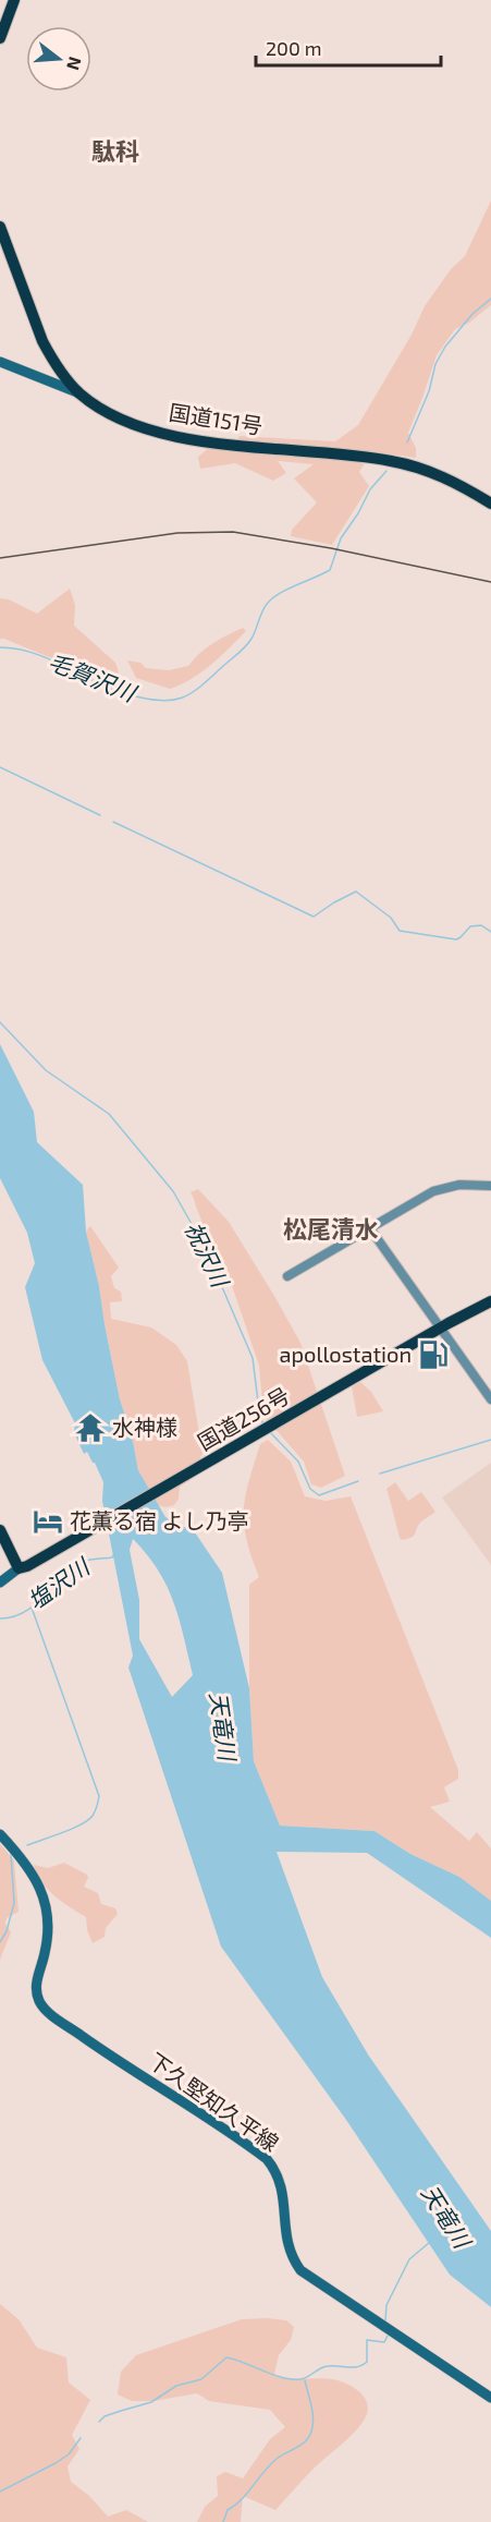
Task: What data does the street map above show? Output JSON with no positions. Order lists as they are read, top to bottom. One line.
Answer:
{"streets":{"highway":["国道151号","国道256号"],"main road":["下久堅知久平線"]},"districts":["駄科","松尾清水"],"water":["毛賀沢川","祝沢川","塩沢川","天竜川"],"places":{"fuel station":["apollostation"],"temple":["水神様"],"hotel":["花薫る宿 よし乃亭"]},"scale_bar":"200 m","north":"right"}
